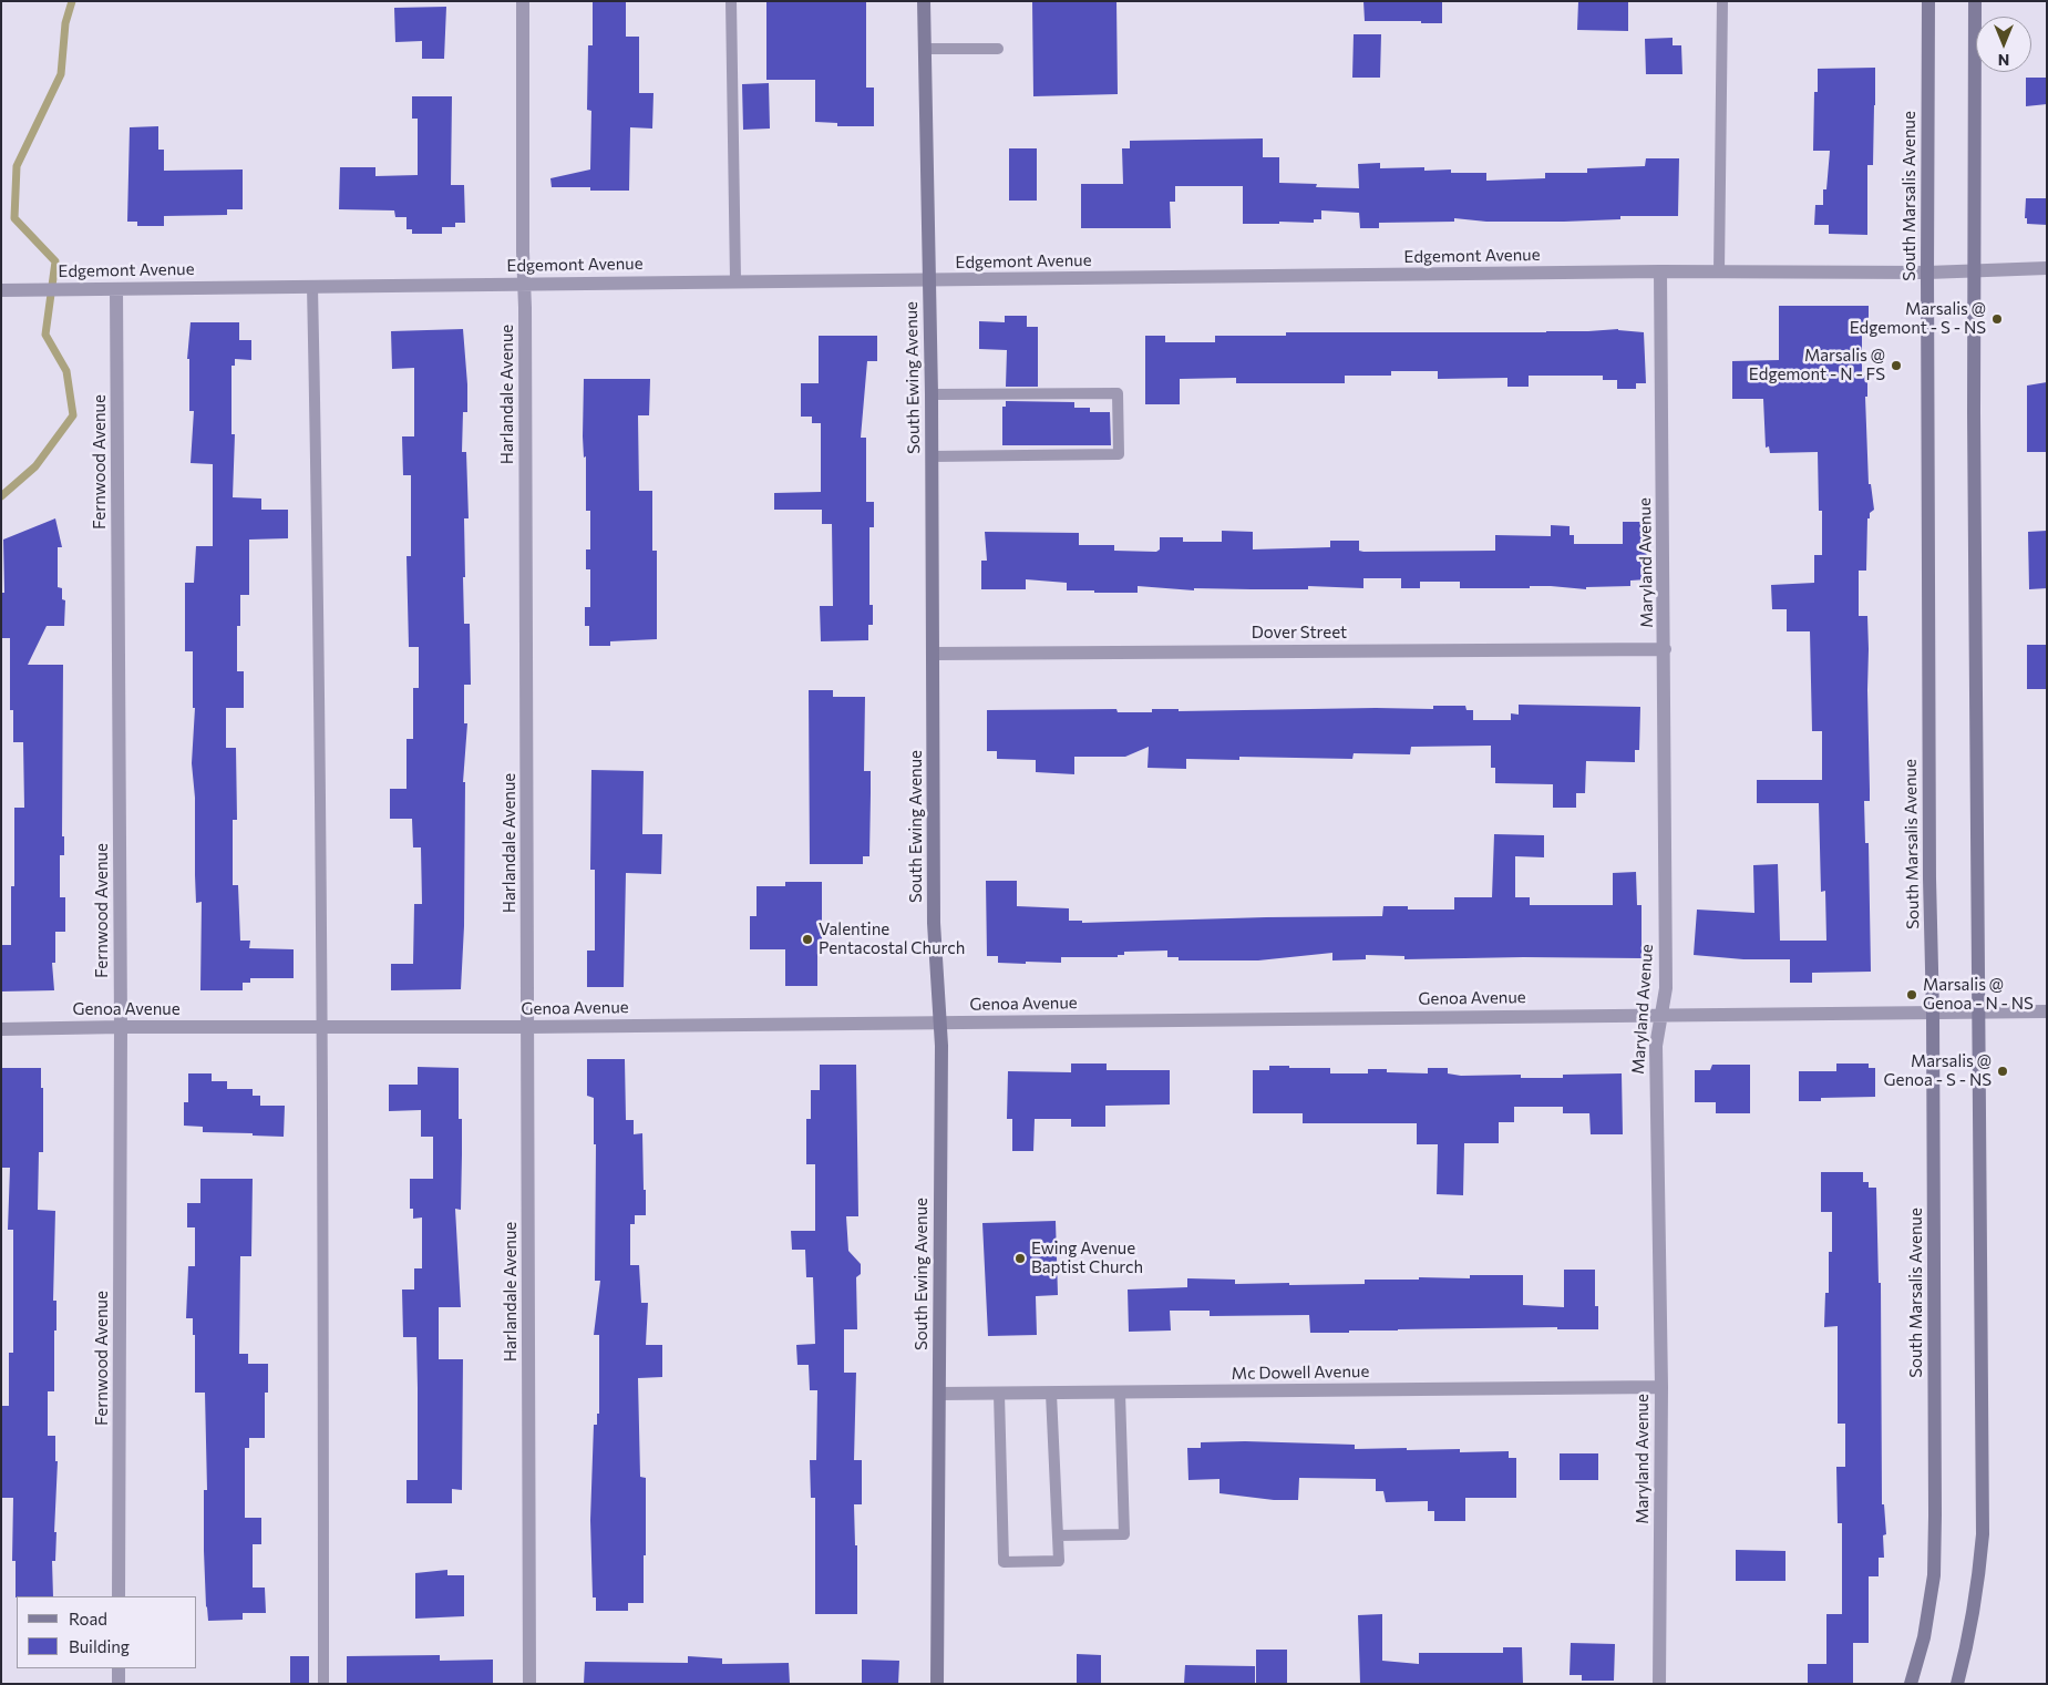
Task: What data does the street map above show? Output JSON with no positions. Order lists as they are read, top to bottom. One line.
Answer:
{"streets":{"main road":["South Marsalis Avenue","South Ewing Avenue"],"street":["Edgemont Avenue","Harlandale Avenue","Fernwood Avenue","Maryland Avenue","Dover Street","Genoa Avenue","Mc Dowell Avenue"]},"crossings":[["South Marsalis Avenue","Edgemont Avenue"],["South Marsalis Avenue","Genoa Avenue"],["Edgemont Avenue","South Ewing Avenue"],["Edgemont Avenue","Harlandale Avenue"],["Edgemont Avenue","Fernwood Avenue"],["Edgemont Avenue","Maryland Avenue"],["South Ewing Avenue","Dover Street"],["South Ewing Avenue","Genoa Avenue"],["South Ewing Avenue","Mc Dowell Avenue"],["Harlandale Avenue","Genoa Avenue"],["Fernwood Avenue","Genoa Avenue"],["Maryland Avenue","Dover Street"],["Maryland Avenue","Genoa Avenue"],["Maryland Avenue","Mc Dowell Avenue"]],"places":["Marsalis @ Edgemont - S - NS","Marsalis @ Edgemont - N - FS","Valentine Pentacostal Church","Marsalis @ Genoa - N - NS","Marsalis @ Genoa - S - NS","Ewing Avenue Baptist Church"],"legend":["Road","Building"],"north":"bottom"}
